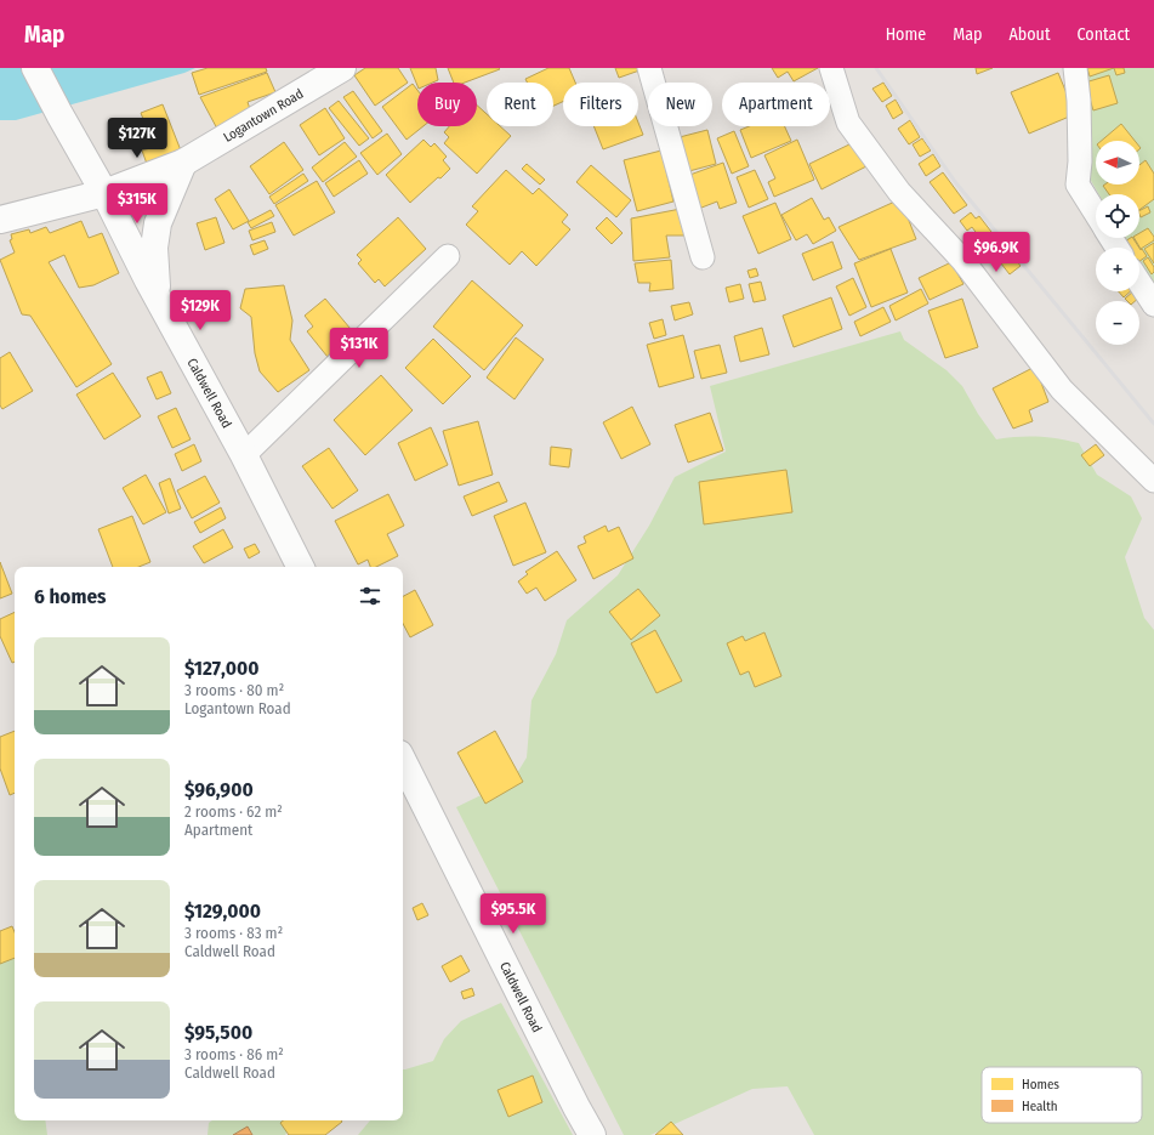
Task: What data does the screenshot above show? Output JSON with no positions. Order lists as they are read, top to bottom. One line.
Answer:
{"streets":{"main road":["Logantown Road","Caldwell Road"]},"crossings":[["Logantown Road","Caldwell Road"]],"legend":["Homes","Health"],"north":"left","page":{"header":"Map","nav":["Home","Map","About","Contact"],"chip":["Buy","Rent","Filters","New","Apartment"],"price":["$127K","$315K","$96.9K","$129K","$131K","$95.5K"],"map_buttons":["+","−"],"heading":"6 homes","list":[{"name":"$127,000","note":"3 rooms · 80 m² · Logantown Road"},{"name":"$96,900","note":"2 rooms · 62 m² · Apartment"},{"name":"$129,000","note":"3 rooms · 83 m² · Caldwell Road"},{"name":"$95,500","note":"3 rooms · 86 m² · Caldwell Road"}]}}
